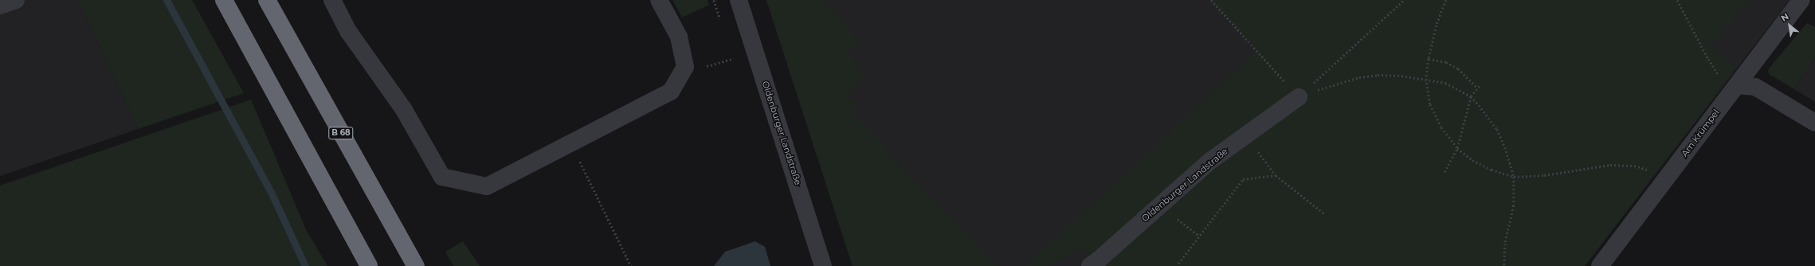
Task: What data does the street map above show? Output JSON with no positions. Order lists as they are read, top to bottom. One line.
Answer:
{"streets":{"highway":["B 68"],"street":["Oldenburger Landstraße","Am Krümpel"]},"north":"top left"}
